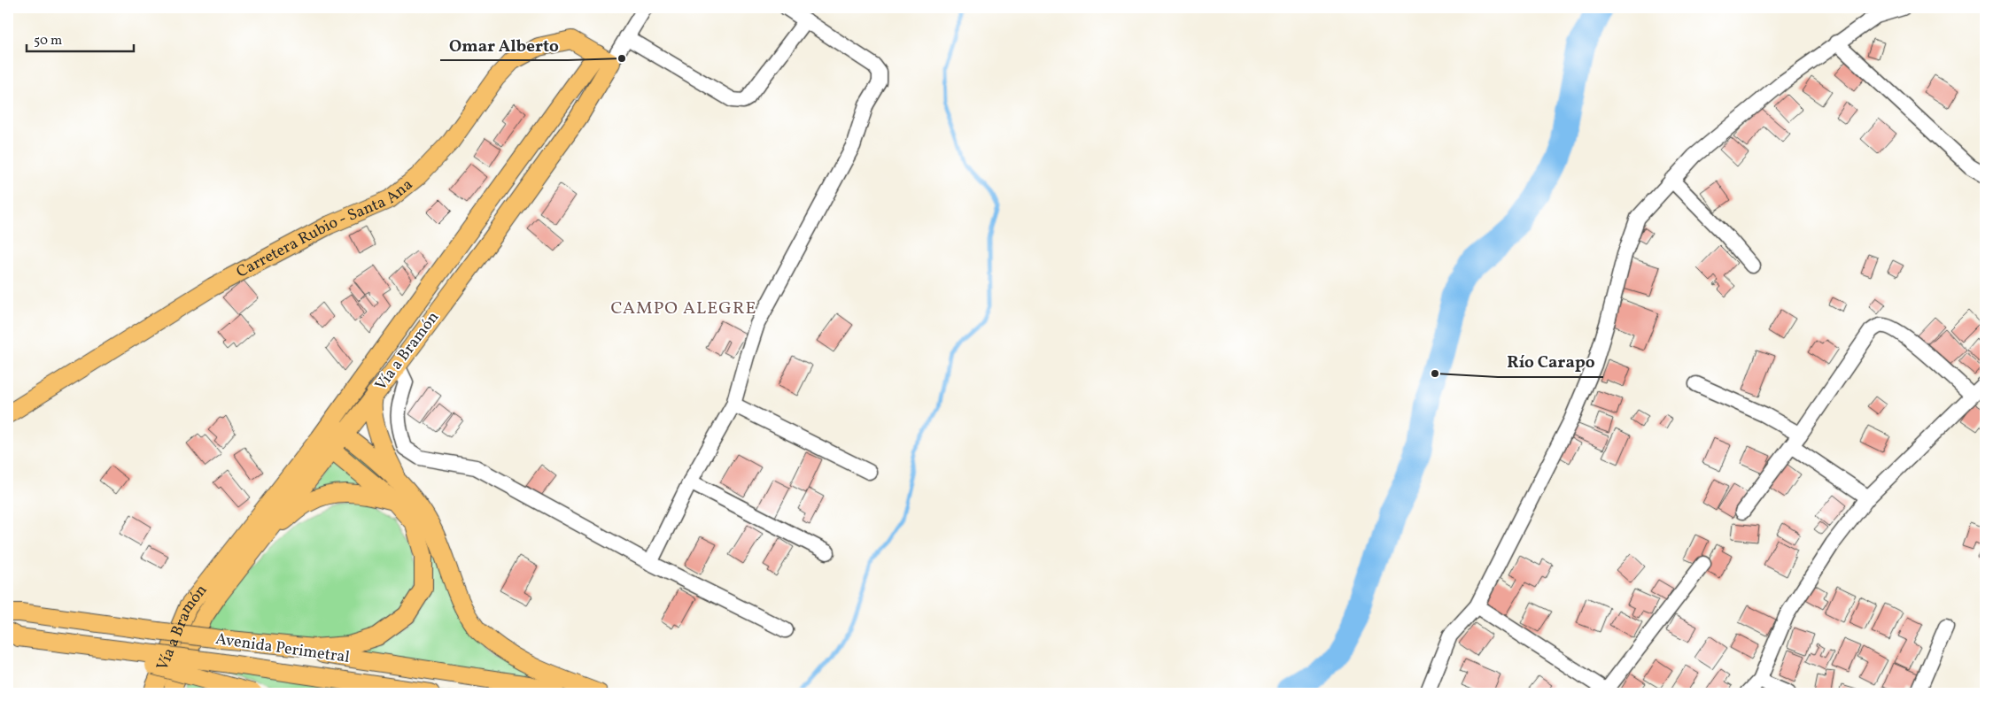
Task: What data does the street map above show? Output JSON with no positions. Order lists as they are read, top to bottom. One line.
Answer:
{"streets":{"main road":["Carretera Rubio - Santa Ana","Vía a Bramón","Avenida Perimetral"]},"crossings":[["Carretera Rubio - Santa Ana","Vía a Bramón"]],"districts":["CAMPO ALEGRE"],"places":["Omar Alberto","Río Carapo"],"scale_bar":"50 m"}
